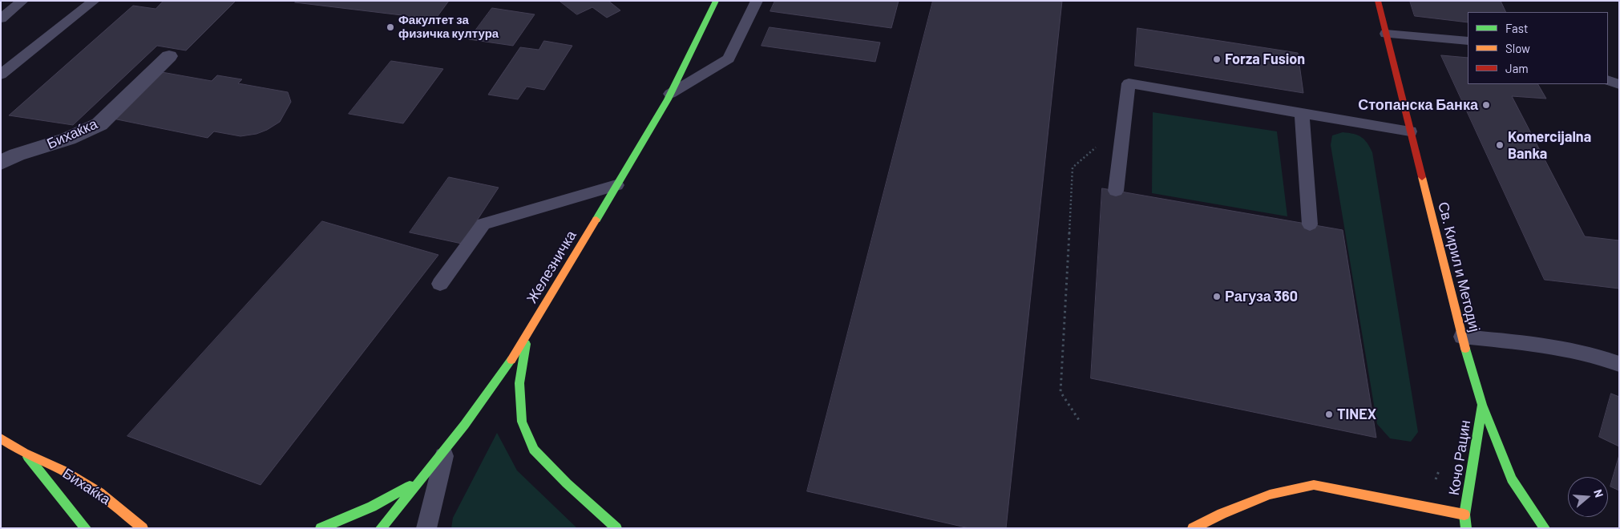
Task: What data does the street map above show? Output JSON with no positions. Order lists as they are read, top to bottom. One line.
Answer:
{"streets":{"street":["Бихаќка","Железничка","Св. Кирил и Методиј","Кочо Рацин"]},"crossings":[["Св. Кирил и Методиј","Кочо Рацин"]],"places":["Факултет за физичка култура","Forza Fusion","Стопанска Банка","Komercijalna Banka","Рагуза 360","TINEX"],"legend":["Fast","Slow","Jam"],"north":"right"}
